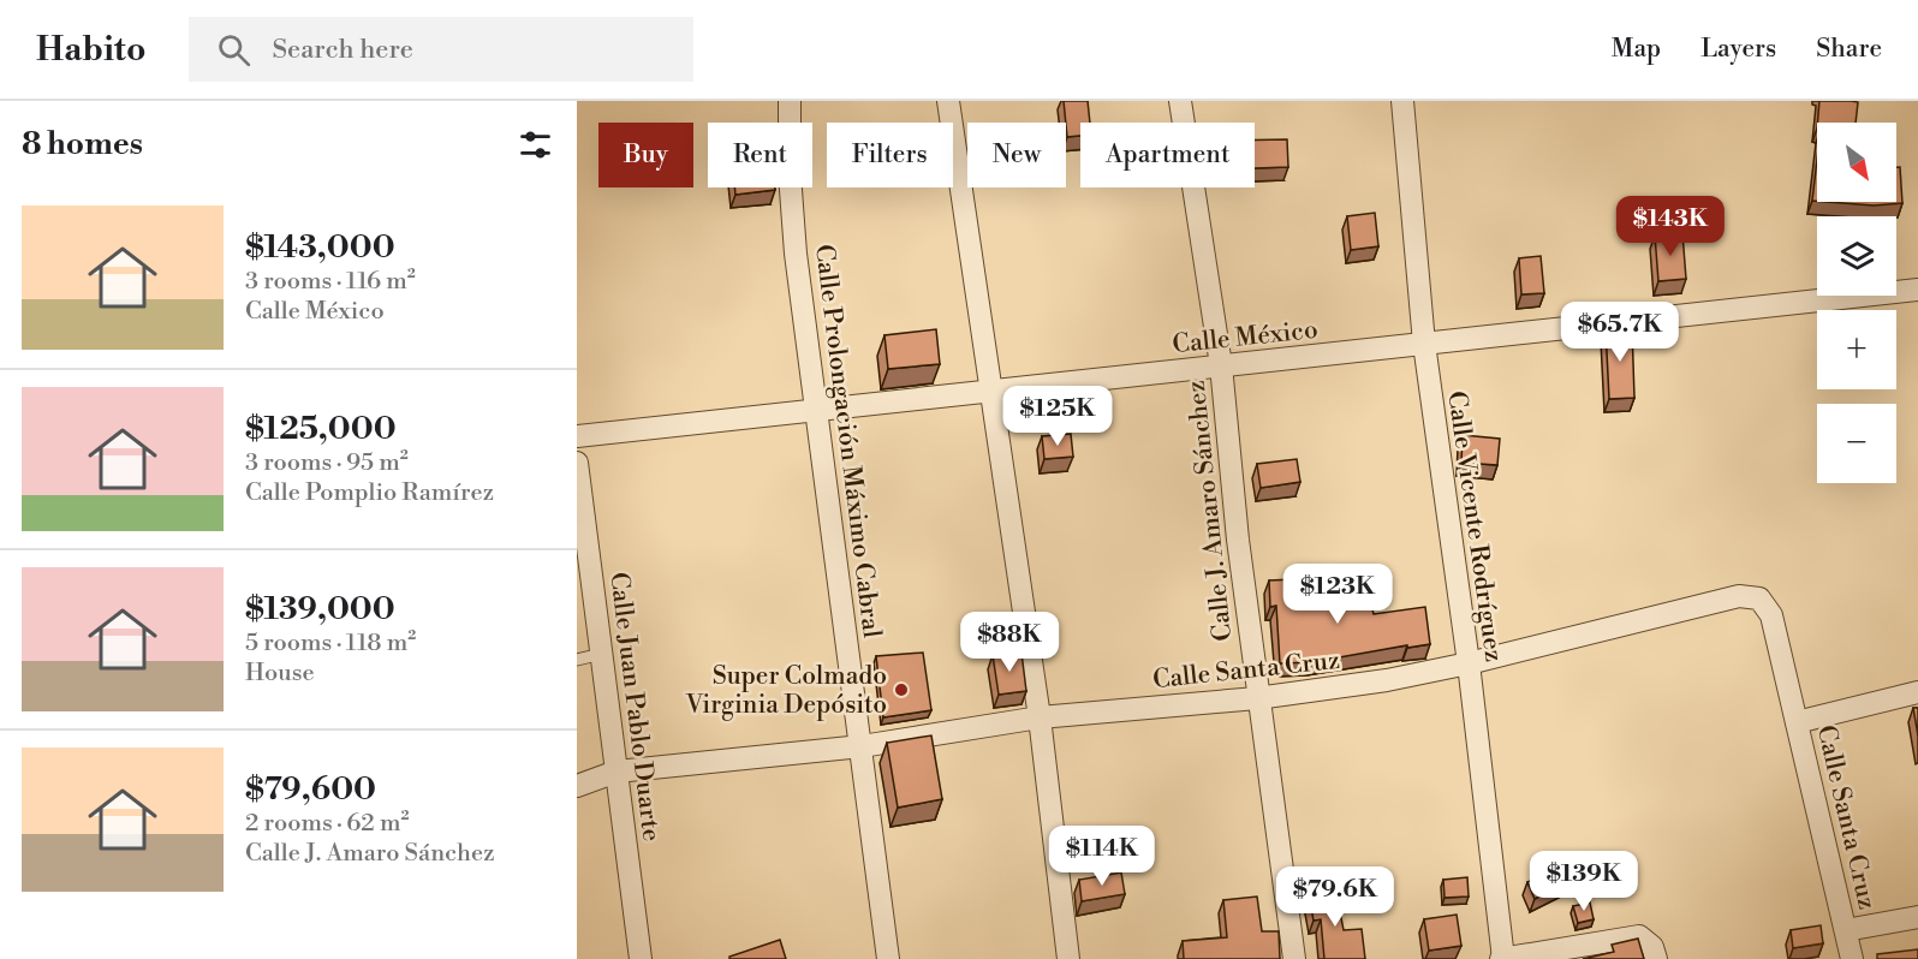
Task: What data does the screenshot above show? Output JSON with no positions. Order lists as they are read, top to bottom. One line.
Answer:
{"streets":{"street":["Calle México","Calle Prolongación Máximo Cabral","Calle J. Amaro Sánchez","Calle Vicente Rodríguez","Calle Santa Cruz","Calle Juan Pablo Duarte"]},"crossings":[["Calle México","Calle Prolongación Máximo Cabral"],["Calle México","Calle J. Amaro Sánchez"],["Calle México","Calle Vicente Rodríguez"],["Calle Prolongación Máximo Cabral","Calle Santa Cruz"],["Calle J. Amaro Sánchez","Calle Santa Cruz"],["Calle Vicente Rodríguez","Calle Santa Cruz"],["Calle Santa Cruz","Calle Juan Pablo Duarte"]],"places":["Super Colmado Virginia Depósito"],"north":"bottom right","page":{"header":"Habito","search":"Search here","nav":["Map","Layers","Share"],"heading":"8 homes","map_buttons":["+","−"],"chip":["Buy","Rent","Filters","New","Apartment"],"list":[{"name":"$143,000","note":"3 rooms · 116 m² · Calle México"},{"name":"$125,000","note":"3 rooms · 95 m² · Calle Pomplio Ramírez"},{"name":"$139,000","note":"5 rooms · 118 m² · House"},{"name":"$79,600","note":"2 rooms · 62 m² · Calle J. Amaro Sánchez"}],"price":["$143K","$65.7K","$125K","$123K","$88K","$114K","$139K","$79.6K"]}}
